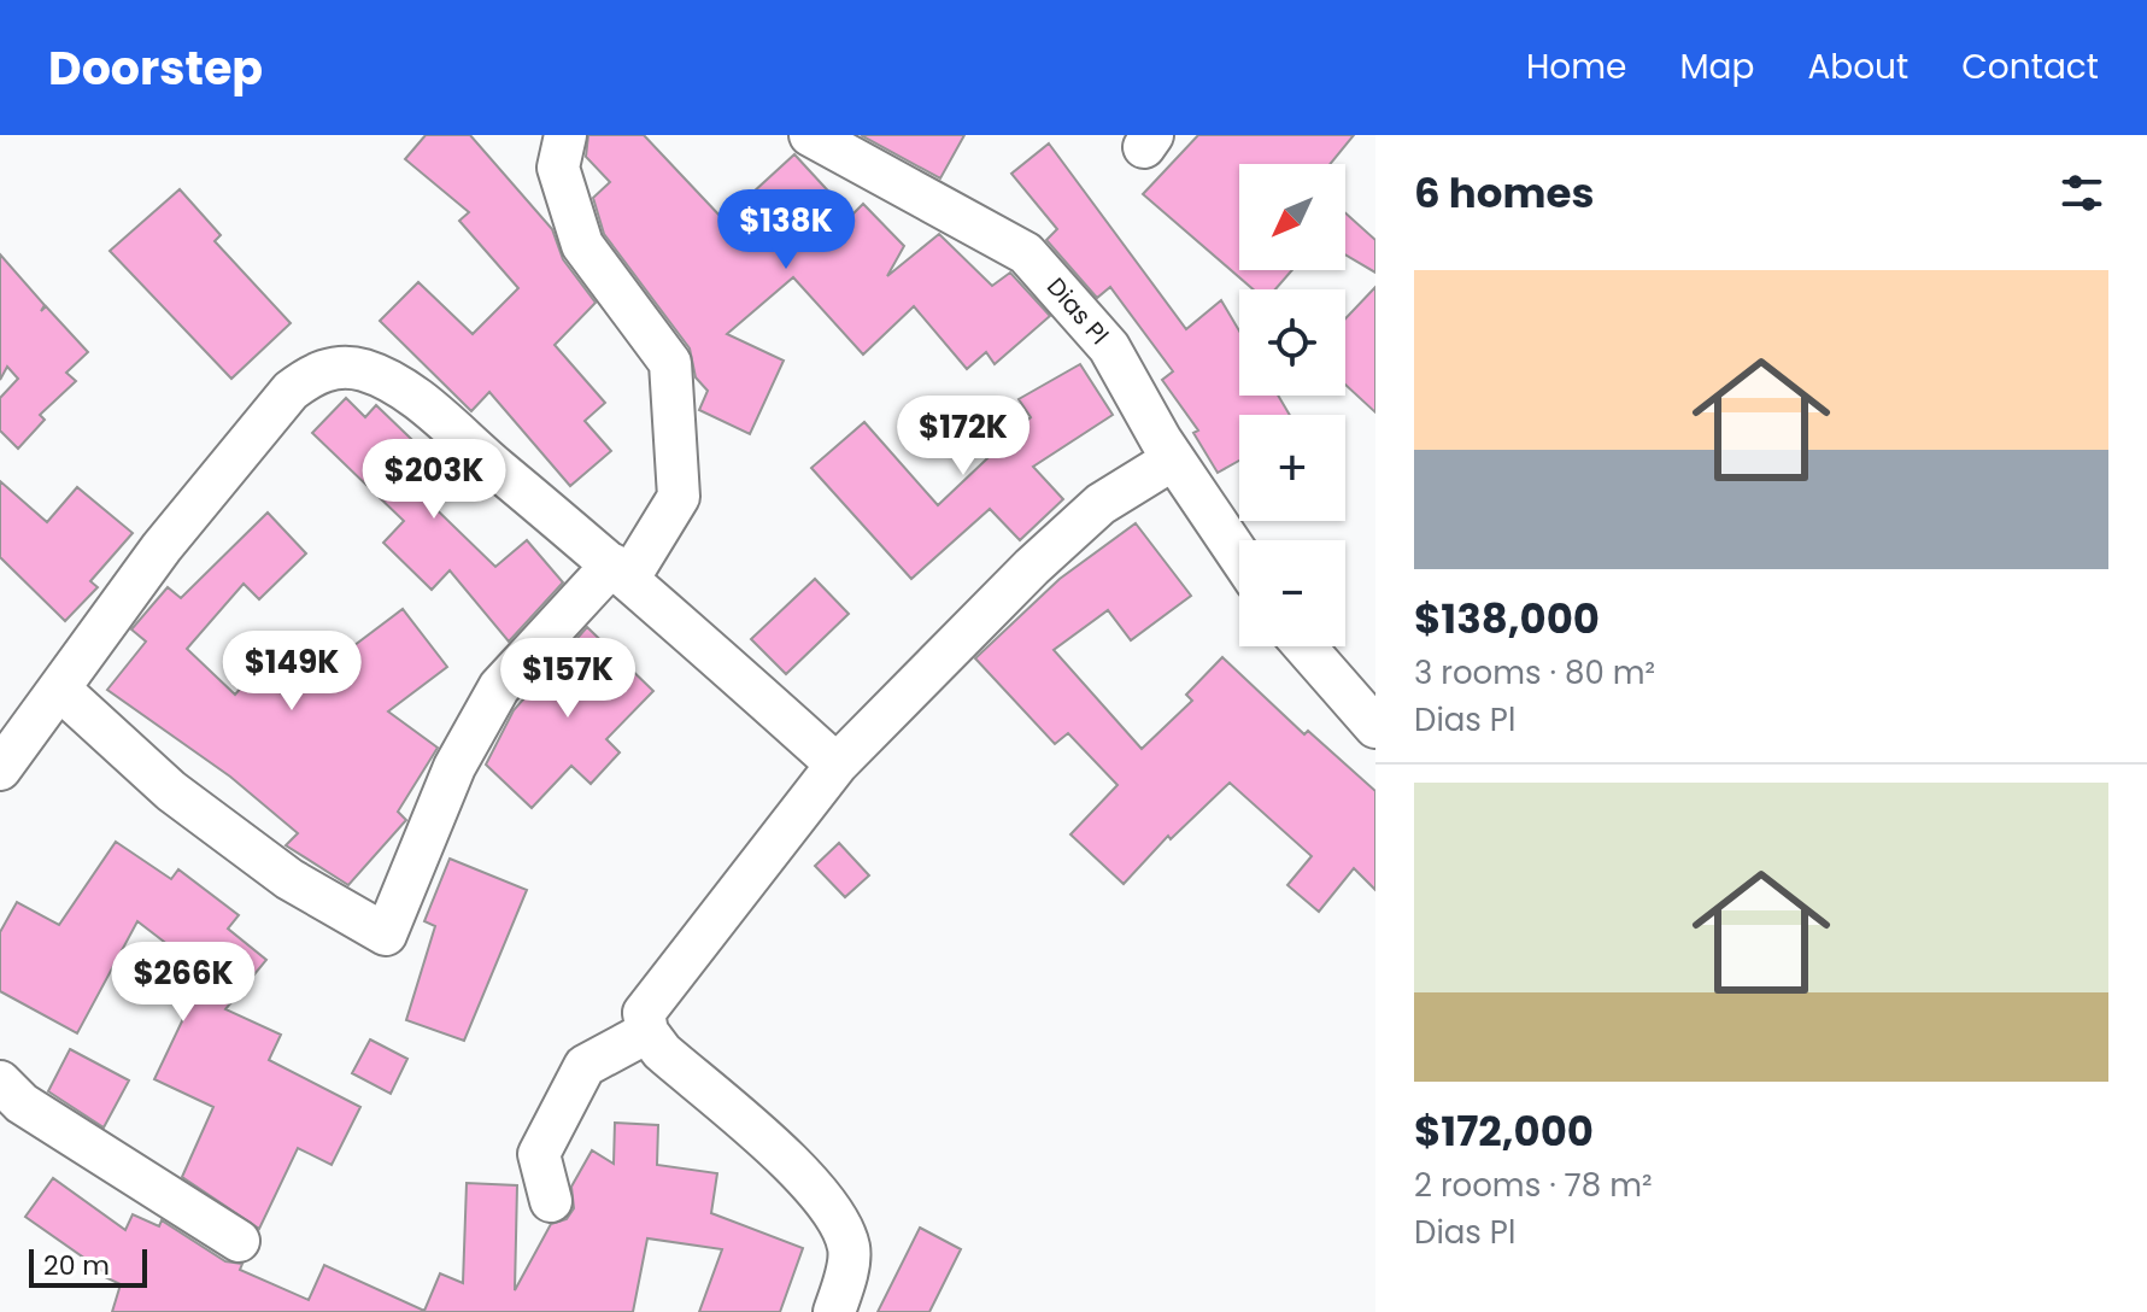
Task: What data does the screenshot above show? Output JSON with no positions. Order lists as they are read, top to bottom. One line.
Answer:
{"streets":{"street":["Dias Pl"]},"scale_bar":"20 m","north":"bottom left","page":{"header":"Doorstep","nav":["Home","Map","About","Contact"],"heading":"6 homes","map_buttons":["+","−"],"price":["$138K","$172K","$203K","$149K","$157K","$266K"],"list":[{"name":"$138,000","note":"3 rooms · 80 m² · Dias Pl"},{"name":"$172,000","note":"2 rooms · 78 m² · Dias Pl"}],"scale":"20 m"}}
